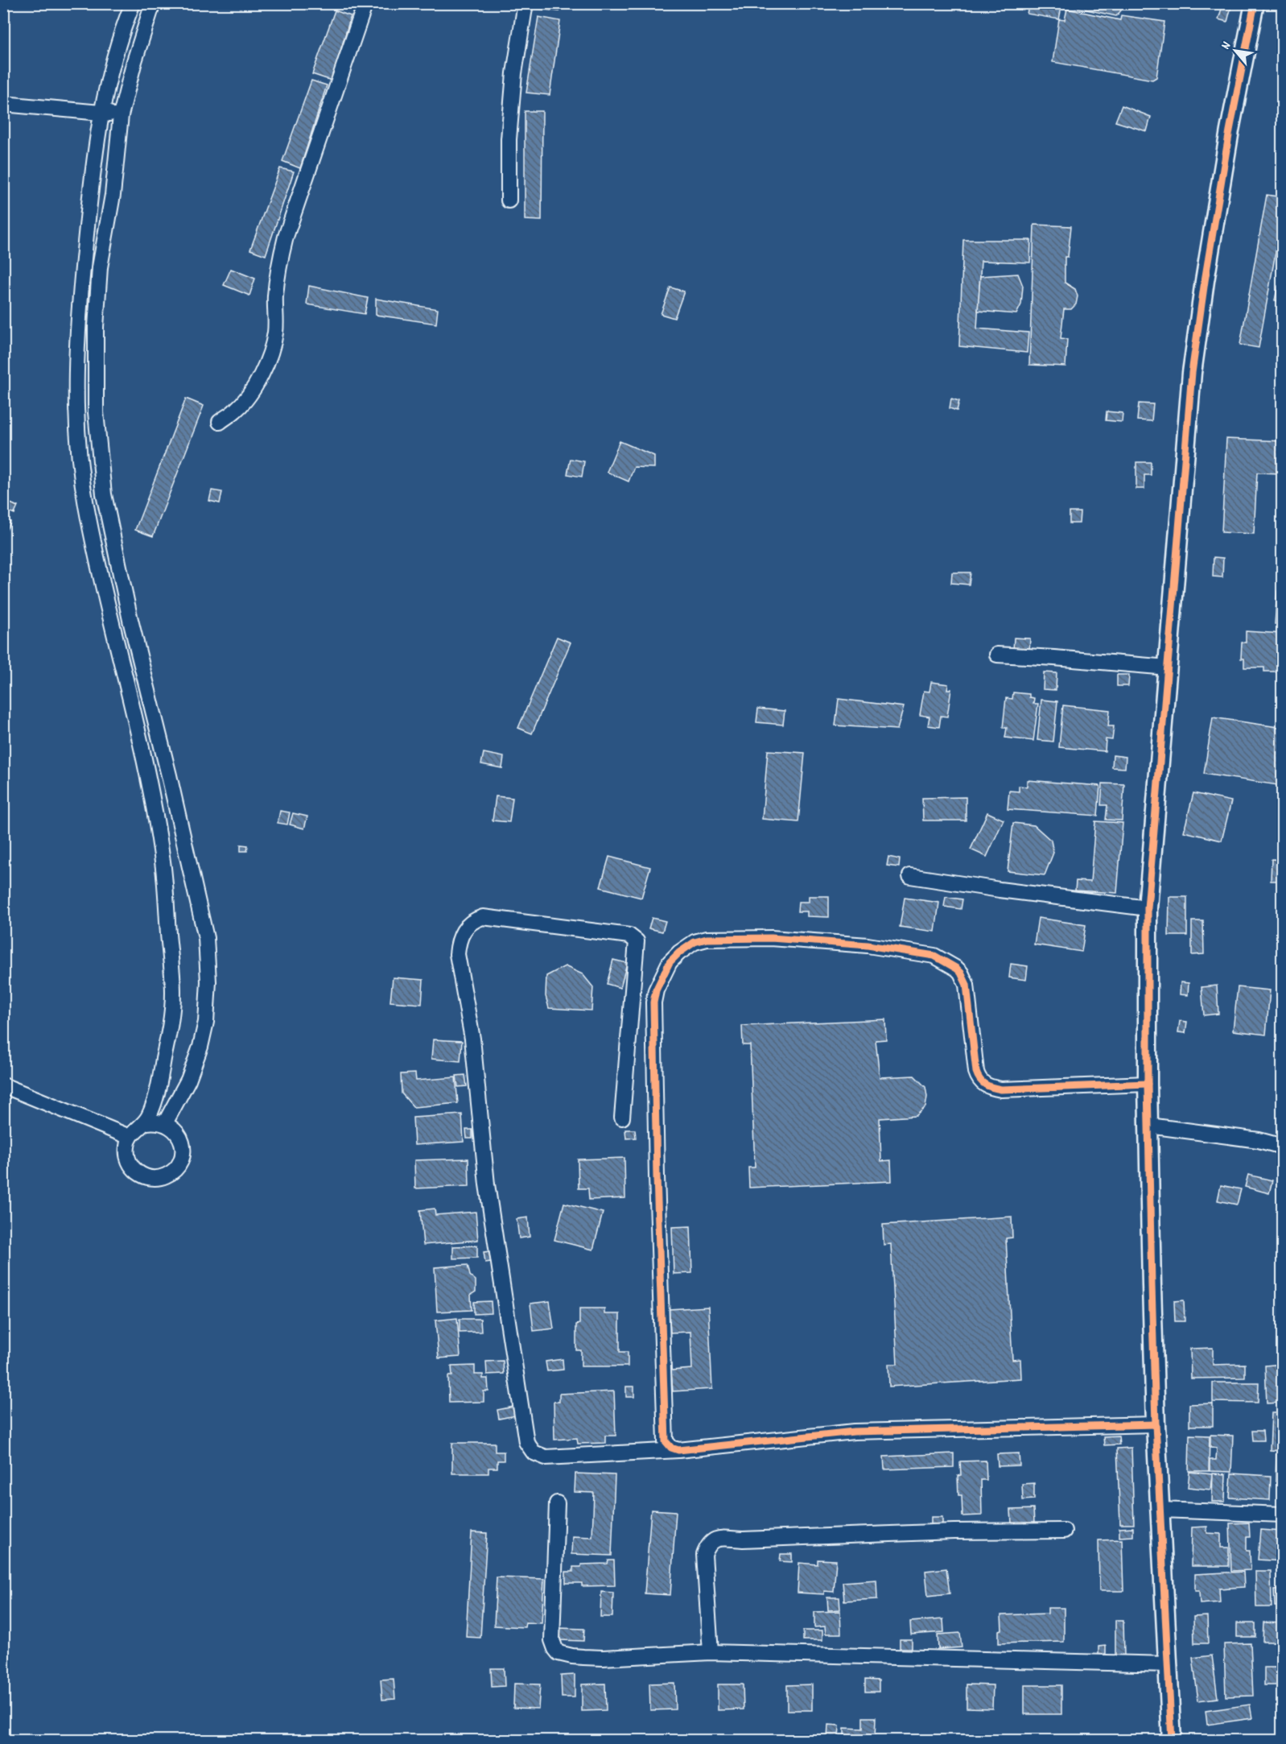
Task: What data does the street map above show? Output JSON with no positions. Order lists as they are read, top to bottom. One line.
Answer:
{"north":"top left"}
